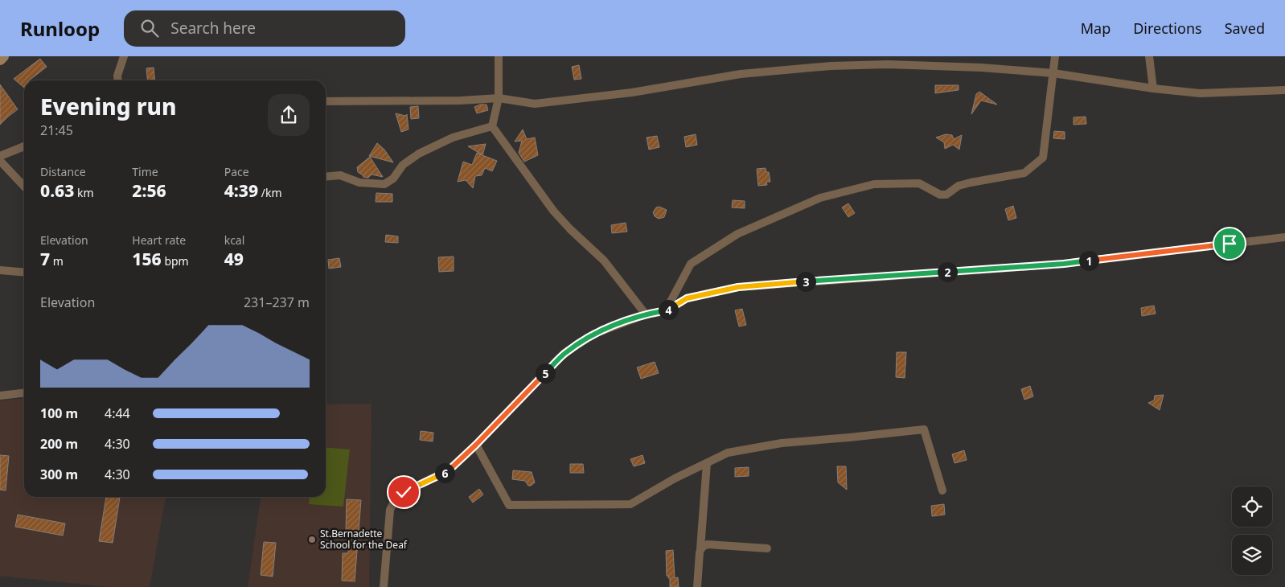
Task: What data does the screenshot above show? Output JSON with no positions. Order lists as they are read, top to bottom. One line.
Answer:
{"places":["St.Bernadette School for the Deaf"],"page":{"header":"Runloop","search":"Search here","nav":["Map","Directions","Saved"],"heading":["Evening run","21:45"],"stats":[["Distance","0.63 km"],["Time","2:56"],["Pace","4:39 /km"],["Elevation","7 m"],["Heart rate","156 bpm"],["kcal","49"]],"pins":["1","2","3","4","5","6"],"chart":["Elevation","231–237 m"],"list":[{"name":"100 m","note":"4:44"},{"name":"200 m","note":"4:30"},{"name":"300 m","note":"4:30"}]}}
